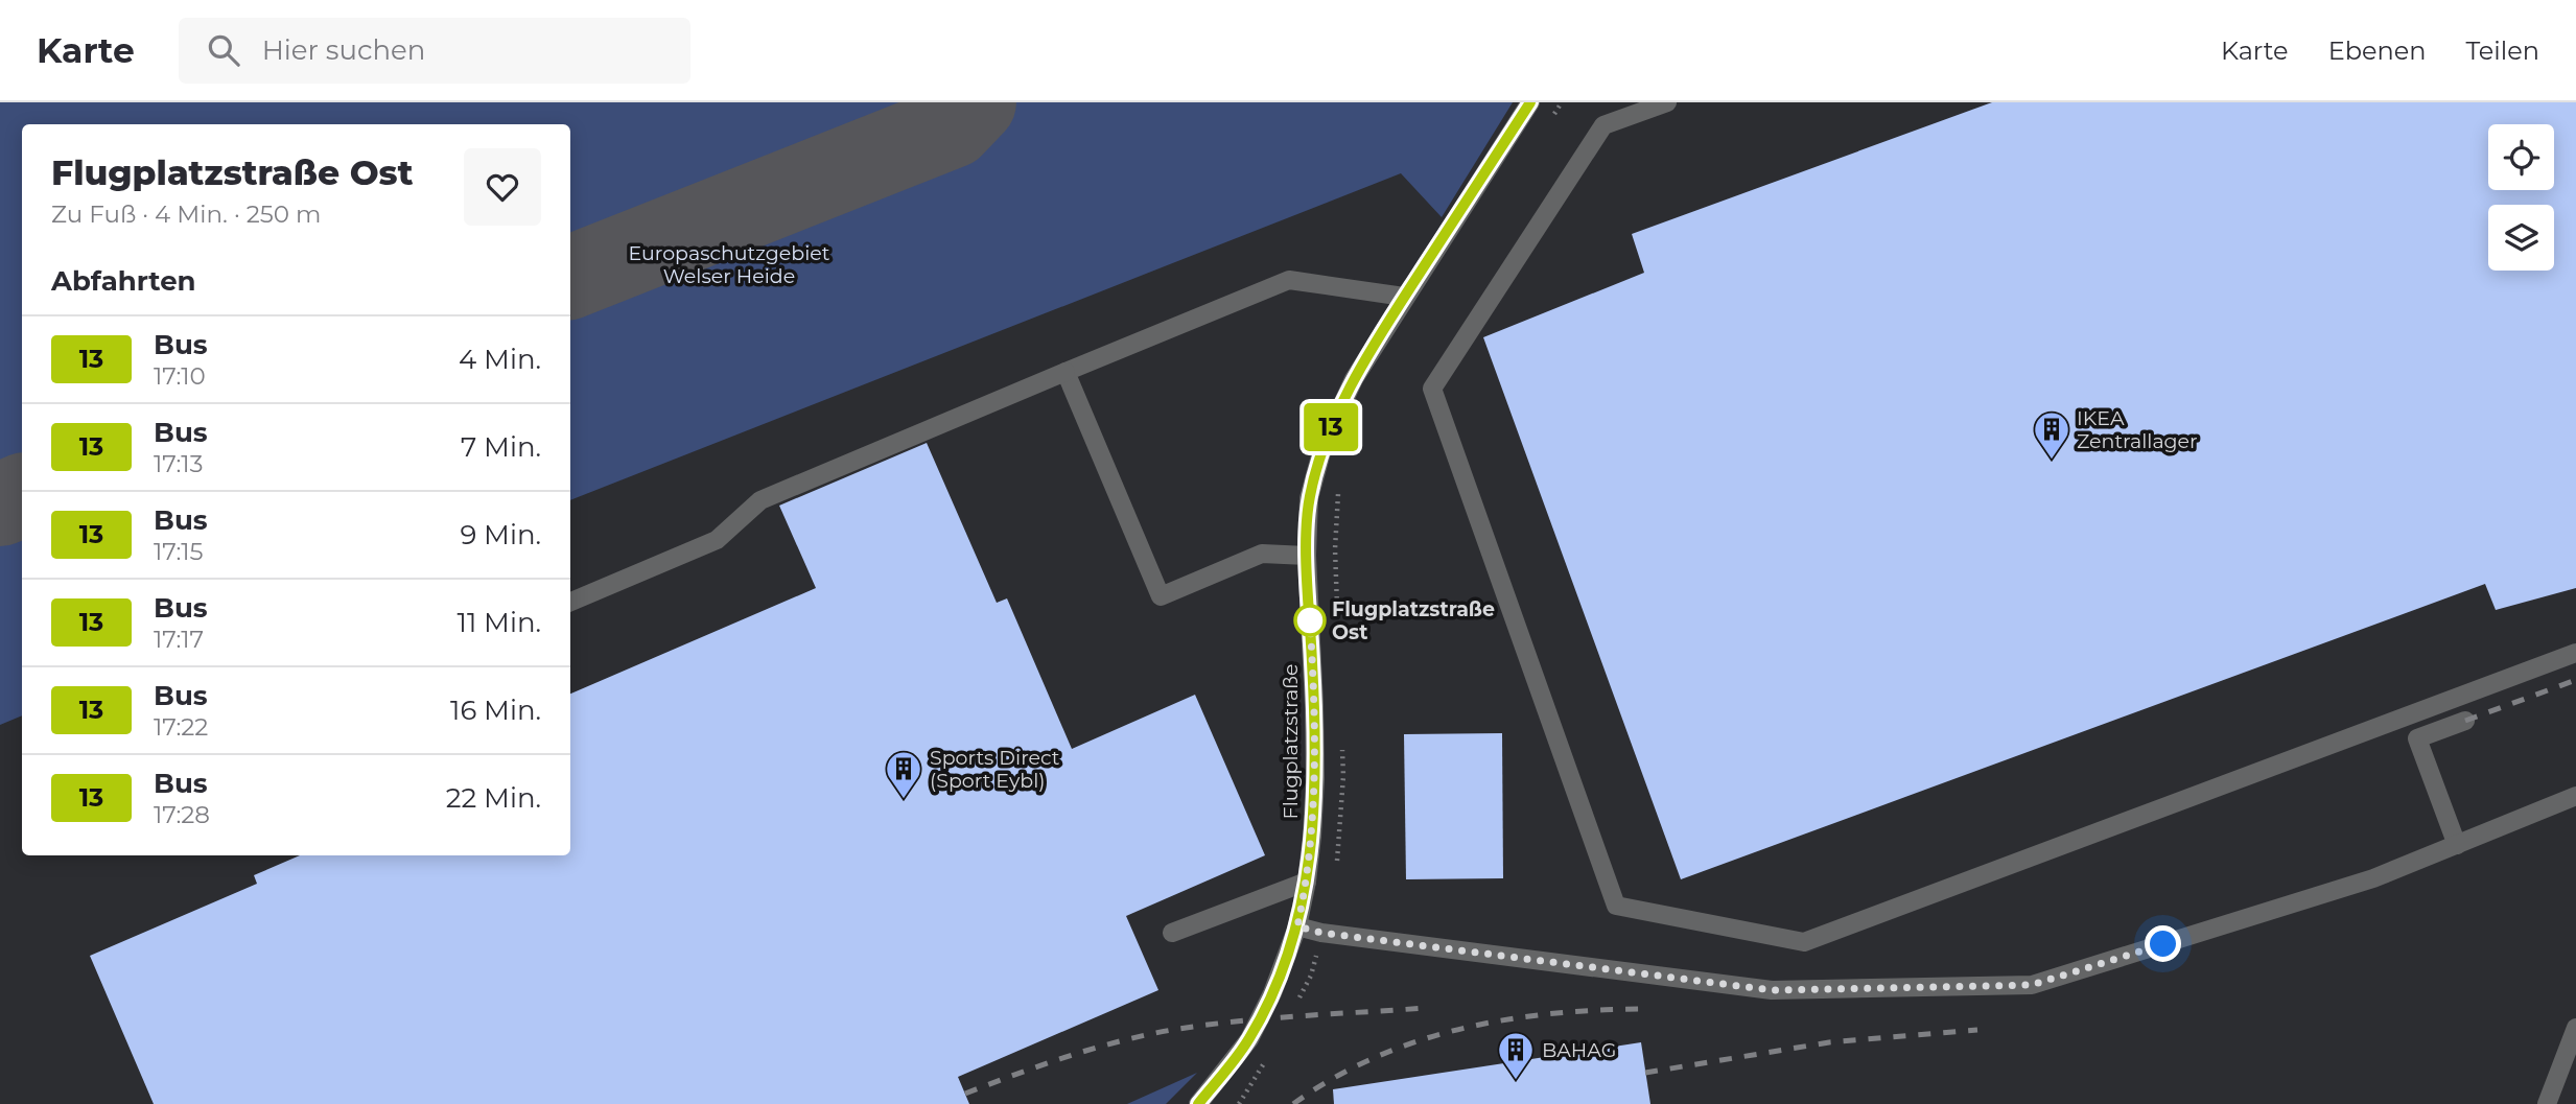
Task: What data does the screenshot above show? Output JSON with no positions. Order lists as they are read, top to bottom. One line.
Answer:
{"streets":{"street":["Flugplatzstraße"]},"parks":["Europaschutzgebiet Welser Heide"],"places":{"building":["IKEA Zentrallager","Sports Direct (Sport Eybl)","BAHAG"],"other":["Flugplatzstraße Ost"]},"lines":["bus line 13"],"page":{"header":"Karte","search":"Hier suchen","nav":["Karte","Ebenen","Teilen"],"on_map":"13","heading":[["Flugplatzstraße Ost","Zu Fuß · 4 Min. · 250 m"],"Abfahrten"],"list":[{"mark":"13","name":"Bus","note":"17:10","value":"4 Min."},{"mark":"13","name":"Bus","note":"17:13","value":"7 Min."},{"mark":"13","name":"Bus","note":"17:15","value":"9 Min."},{"mark":"13","name":"Bus","note":"17:17","value":"11 Min."},{"mark":"13","name":"Bus","note":"17:22","value":"16 Min."},{"mark":"13","name":"Bus","note":"17:28","value":"22 Min."}]}}
